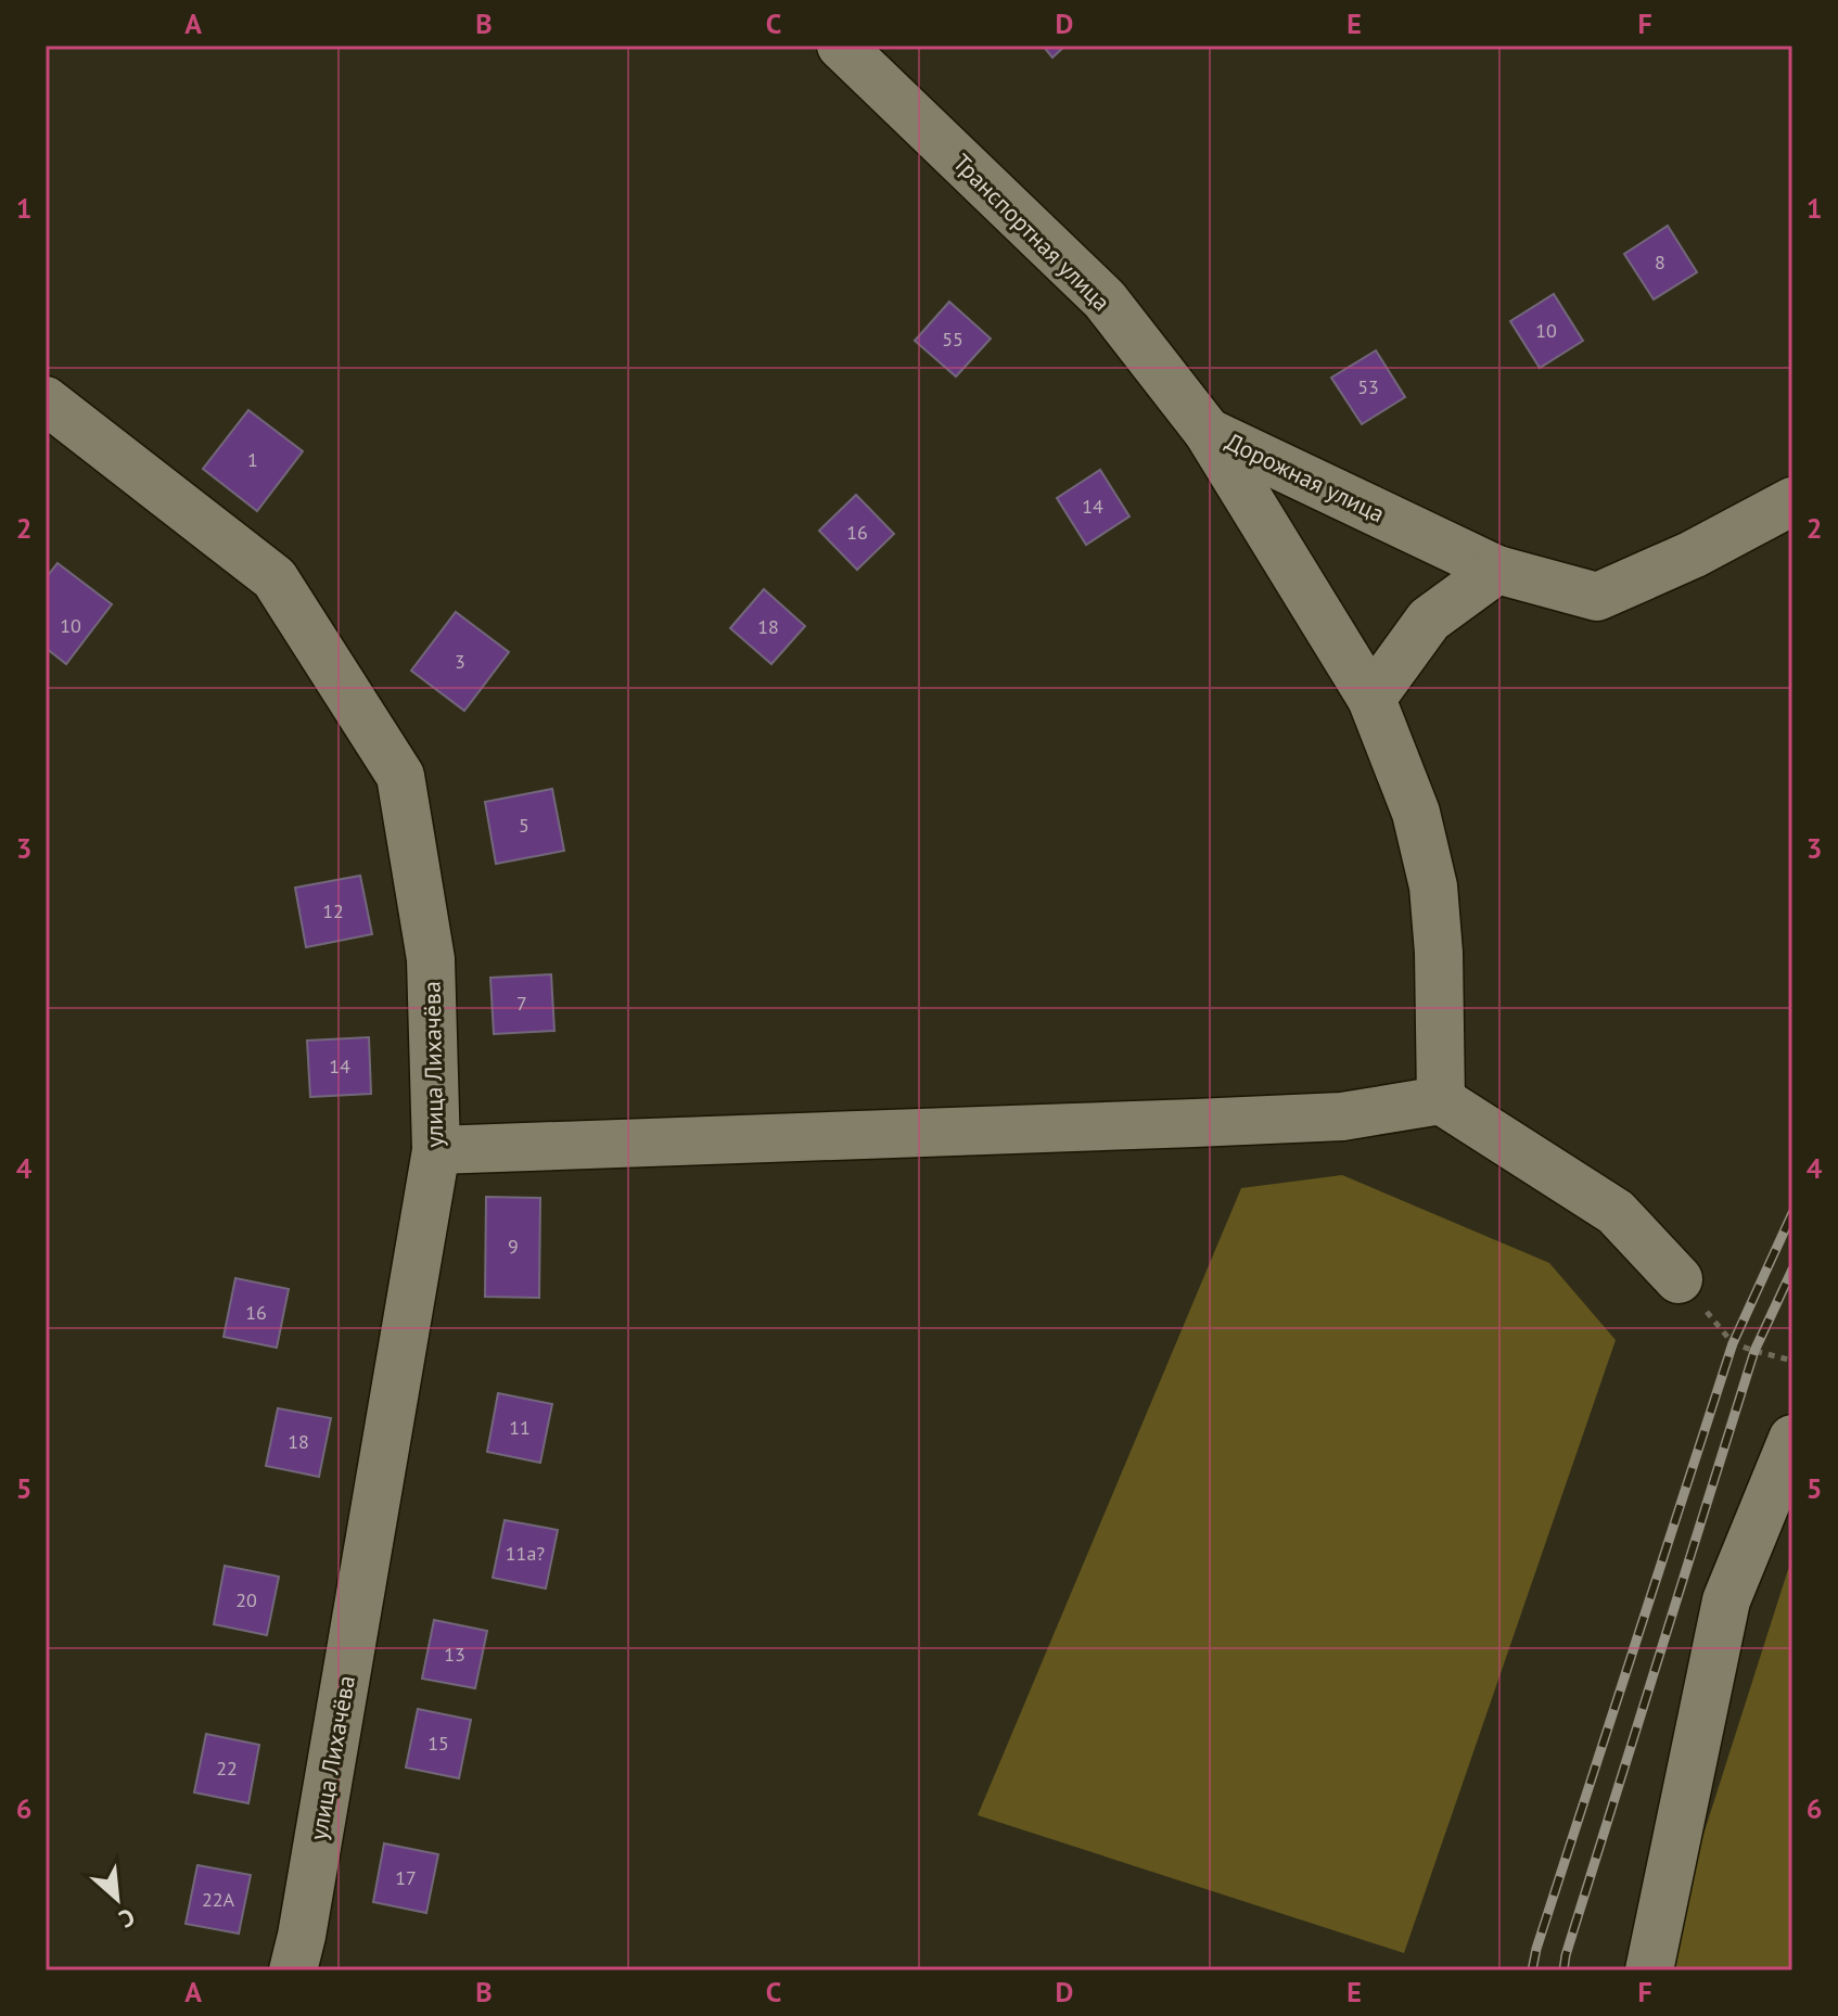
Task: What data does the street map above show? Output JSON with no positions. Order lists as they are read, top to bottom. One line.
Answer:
{"streets":{"street":["Транспортная улица","Дорожная улица","улица Лихачёва"]},"crossings":[["Транспортная улица","Дорожная улица"]],"house_numbers":["8","10","55","53","1","14","16","10","18","3","5","12","7","14","9","16","11","18","11а?","20","13","15","22","17","22А"],"north":"bottom right","grid":{"columns":["A","B","C","D","E","F"],"rows":["1","2","3","4","5","6"]}}
